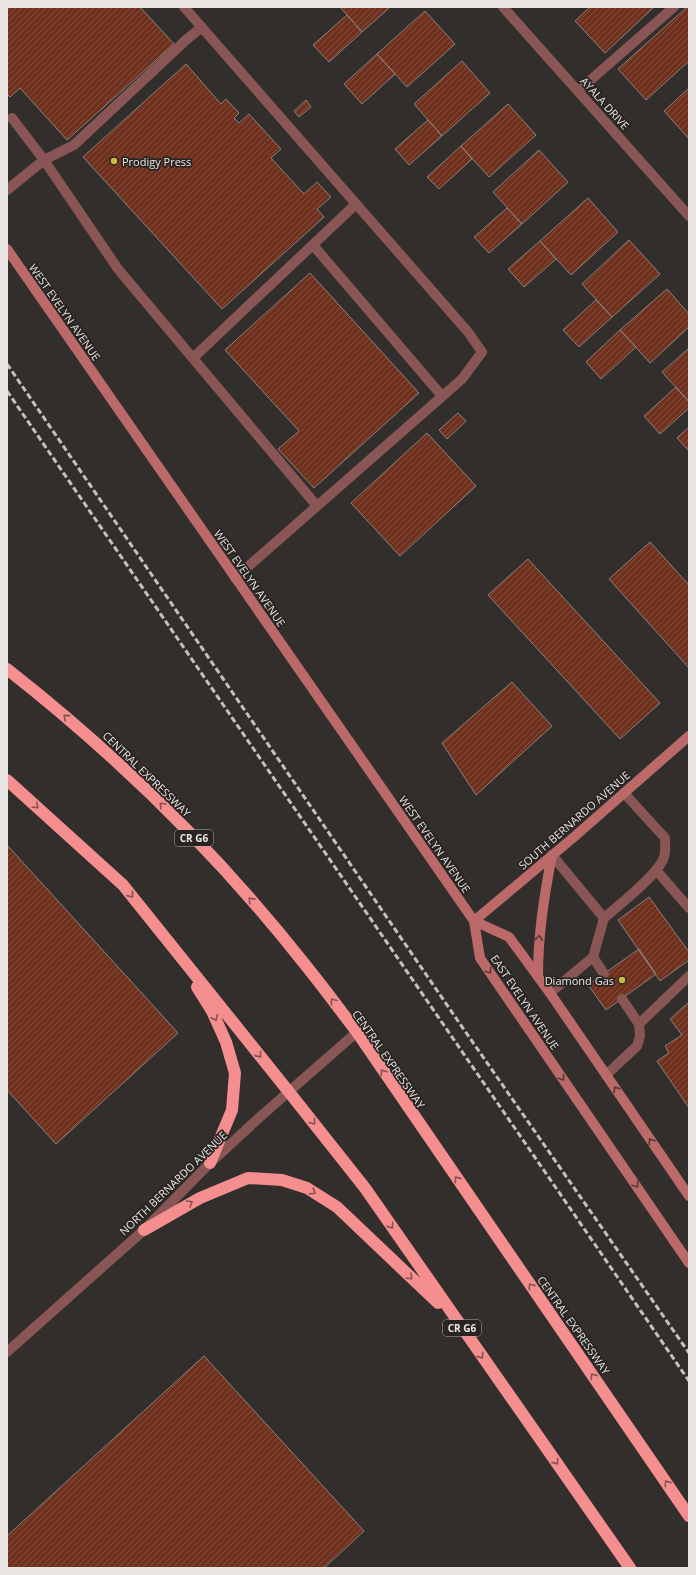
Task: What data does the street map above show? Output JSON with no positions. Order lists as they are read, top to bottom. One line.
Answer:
{"streets":{"highway":["CENTRAL EXPRESSWAY","CR G6"],"main road":["WEST EVELYN AVENUE","SOUTH BERNARDO AVENUE","EAST EVELYN AVENUE"],"street":["AYALA DRIVE","NORTH BERNARDO AVENUE"]},"crossings":[["WEST EVELYN AVENUE","SOUTH BERNARDO AVENUE"],["WEST EVELYN AVENUE","EAST EVELYN AVENUE"],["CENTRAL EXPRESSWAY","NORTH BERNARDO AVENUE"],["SOUTH BERNARDO AVENUE","EAST EVELYN AVENUE"],["CR G6","NORTH BERNARDO AVENUE"]],"places":["Prodigy Press","Diamond Gas"]}
